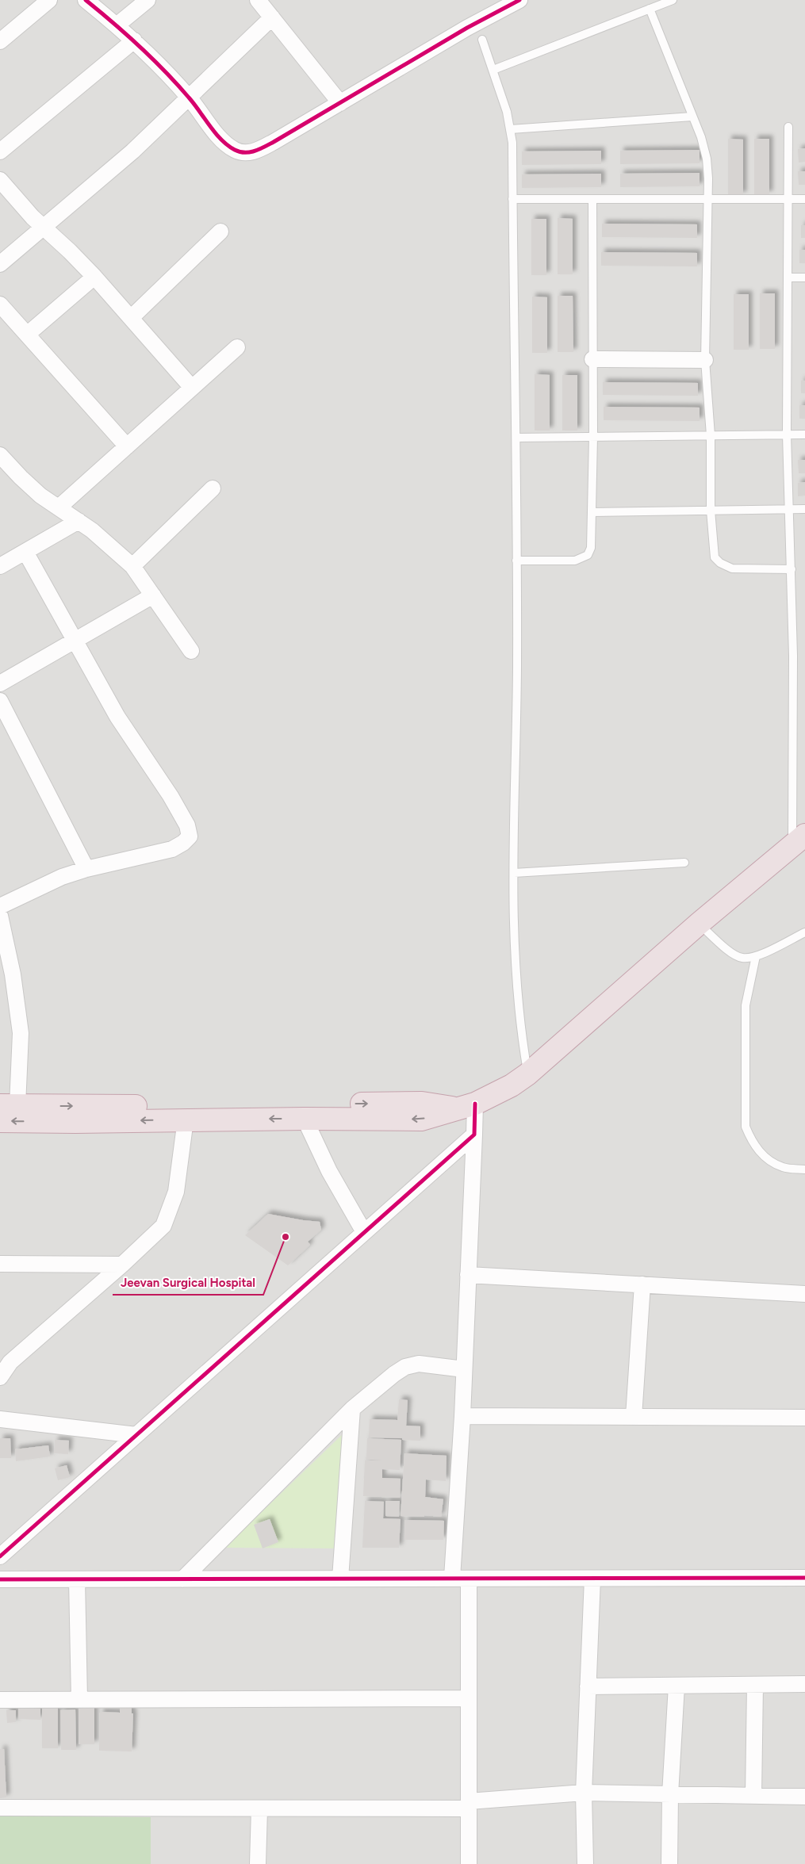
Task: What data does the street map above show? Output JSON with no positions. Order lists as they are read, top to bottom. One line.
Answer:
{"places":["Jeevan Surgical Hospital"]}
